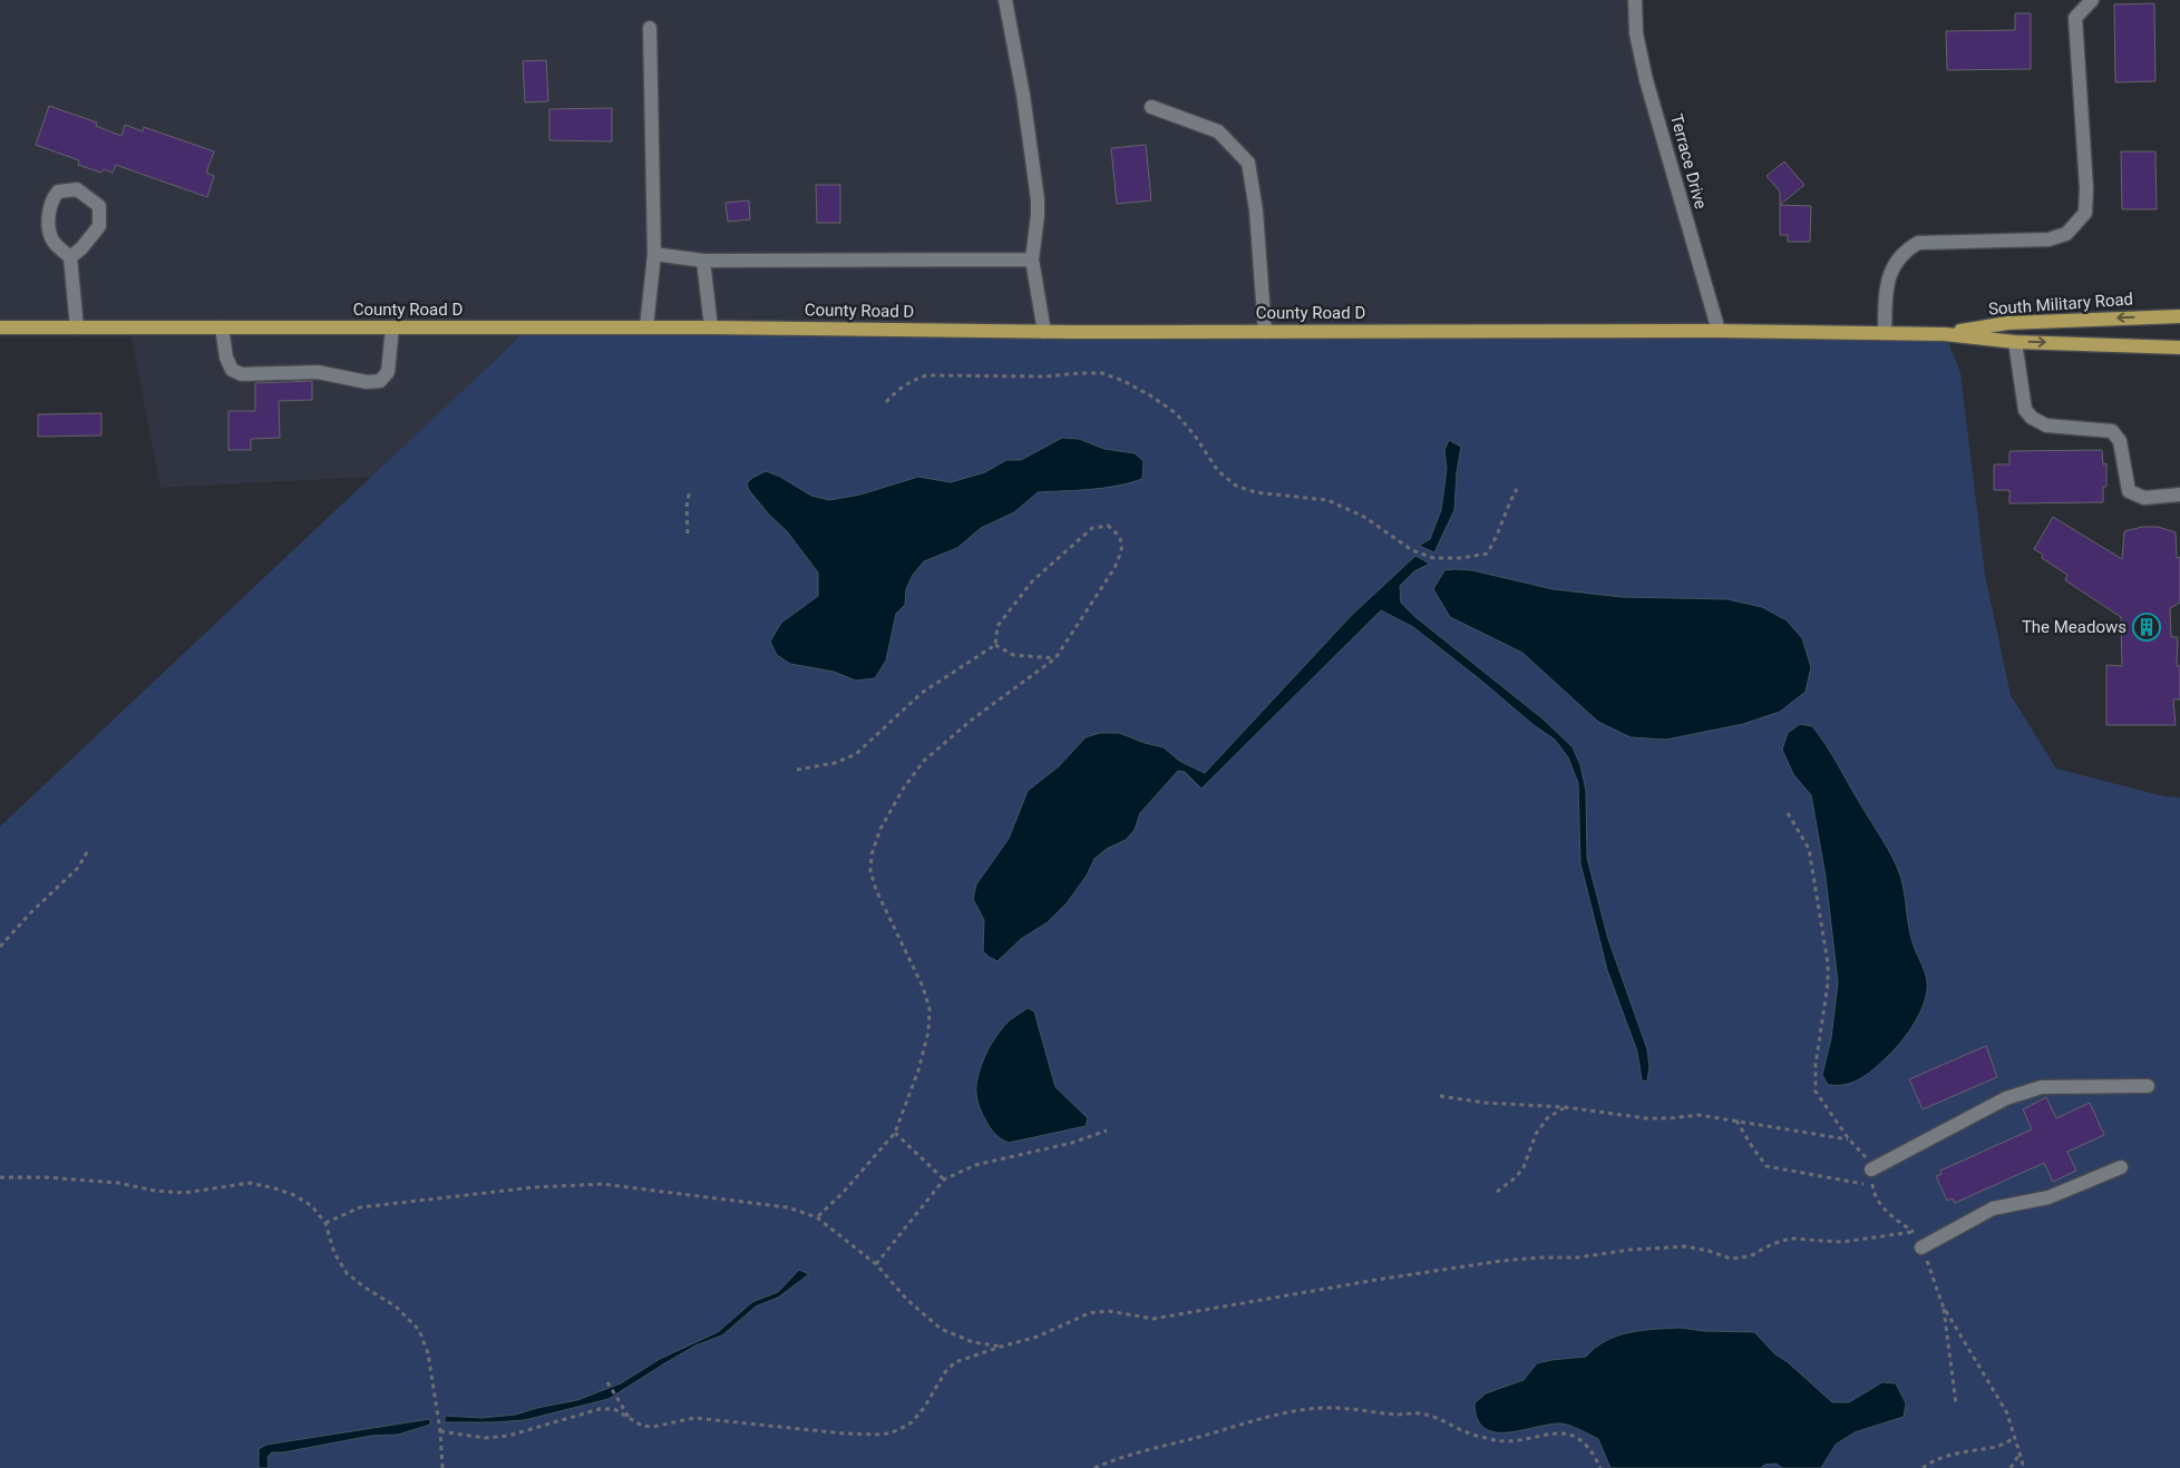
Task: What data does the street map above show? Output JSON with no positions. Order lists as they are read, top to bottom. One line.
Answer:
{"streets":{"main road":["South Military Road","County Road D"],"street":["Terrace Drive"]},"crossings":[["Terrace Drive","South Military Road"],["Terrace Drive","County Road D"],["South Military Road","County Road D"]],"places":{"building":["The Meadows"]}}
